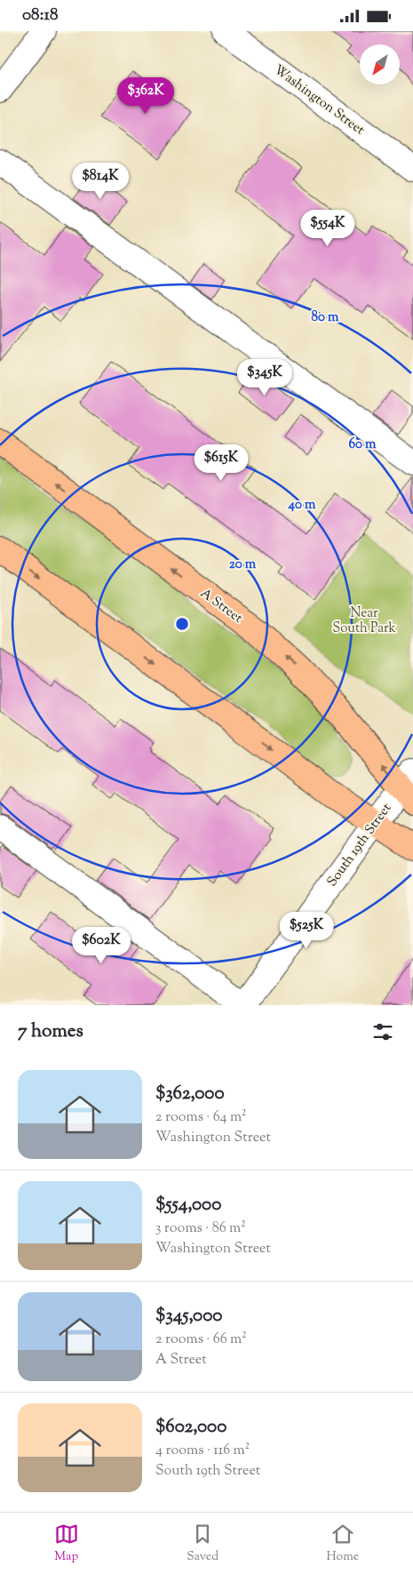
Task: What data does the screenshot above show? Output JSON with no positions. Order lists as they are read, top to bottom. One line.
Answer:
{"streets":{"main road":["A Street"],"street":["Washington Street","South 19th Street"]},"crossings":[["A Street","South 19th Street"]],"parks":["Near South Park"],"north":"bottom left","page":{"status":"08:18","price":["$362K","$814K","$554K","$345K","$615K","$525K","$602K"],"heading":"7 homes","list":[{"name":"$362,000","note":"2 rooms · 64 m² · Washington Street"},{"name":"$554,000","note":"3 rooms · 86 m² · Washington Street"},{"name":"$345,000","note":"2 rooms · 66 m² · A Street"},{"name":"$602,000","note":"4 rooms · 116 m² · South 19th Street"}],"tabs":["Map","Saved","Home"]},"rings":["80 m","60 m","40 m","20 m"]}
